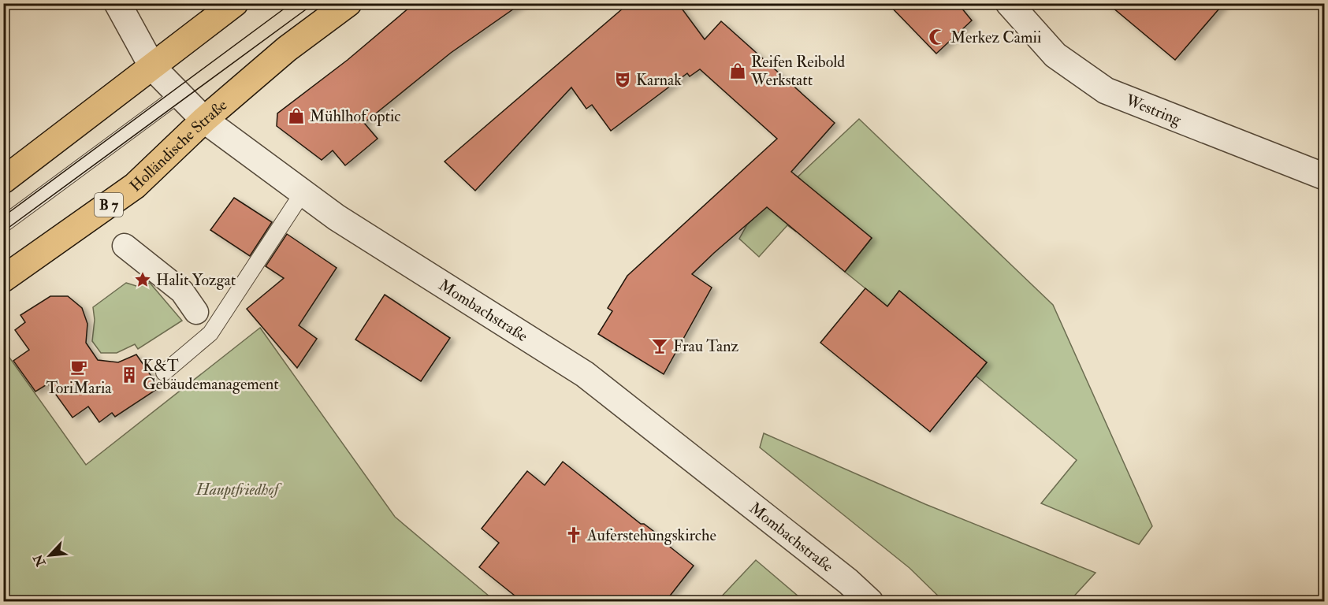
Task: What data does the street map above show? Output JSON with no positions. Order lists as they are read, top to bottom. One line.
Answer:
{"streets":{"main road":["Holländische Straße","B 7"],"street":["Westring","Mombachstraße"]},"crossings":[["Holländische Straße","Mombachstraße"]],"parks":["Hauptfriedhof"],"places":{"mosque":["Merkez Camii"],"shop":["Reifen Reibold Werkstatt","Mühlhof optic"],"theatre":["Karnak"],"place":["Halit Yozgat"],"bar":["Frau Tanz"],"cafe":["ToriMaria"],"building":["K&T Gebäudemanagement"],"church":["Auferstehungskirche"]},"north":"bottom left"}
